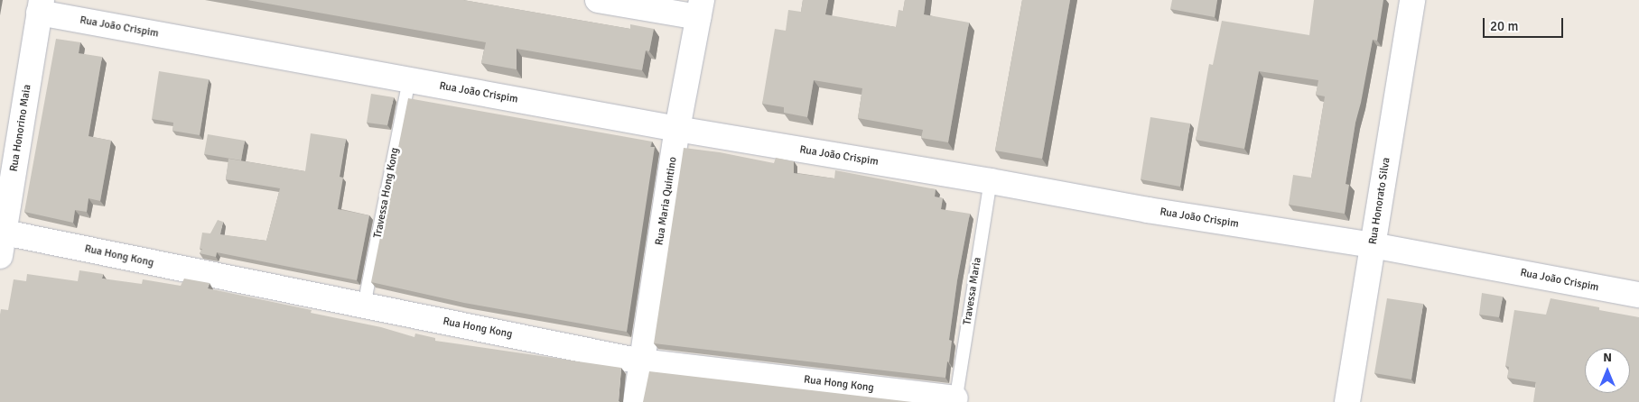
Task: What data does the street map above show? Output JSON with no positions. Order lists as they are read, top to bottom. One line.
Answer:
{"streets":{"street":["Rua João Crispim","Rua Honorino Maia","Rua Maria Quintino","Rua Honorato Silva","Rua Hong Kong"],"lane":["Travessa Hong Kong","Travessa Maria"]},"crossings":[["Rua João Crispim","Rua Honorino Maia"],["Rua João Crispim","Travessa Hong Kong"],["Rua João Crispim","Rua Maria Quintino"],["Rua João Crispim","Rua Honorato Silva"],["Rua João Crispim","Travessa Maria"],["Rua Honorino Maia","Rua Hong Kong"],["Travessa Hong Kong","Rua Hong Kong"],["Rua Maria Quintino","Rua Hong Kong"],["Rua Hong Kong","Travessa Maria"]],"scale_bar":"20 m","north":"top"}
